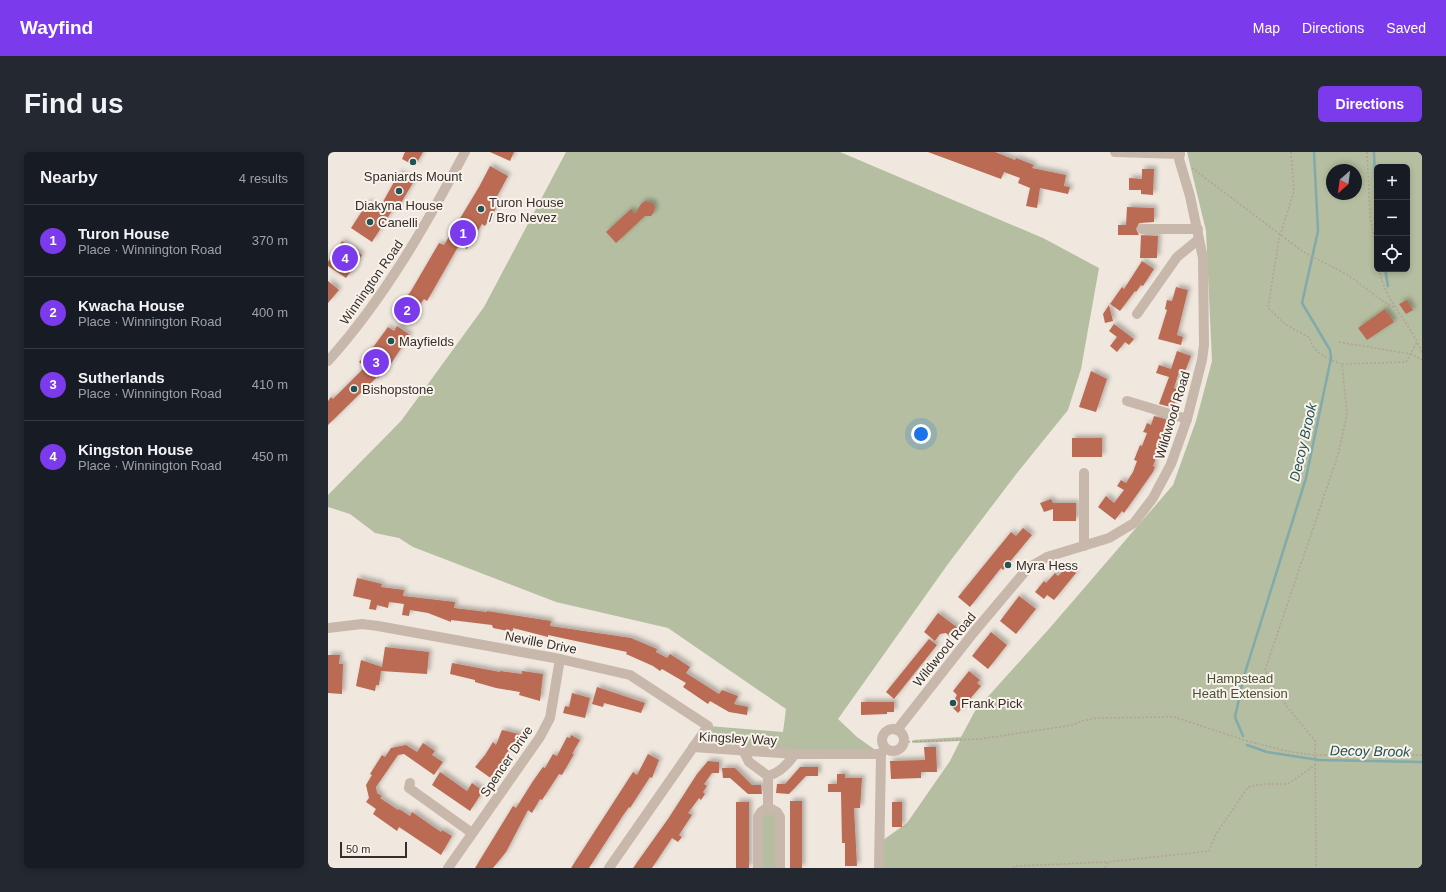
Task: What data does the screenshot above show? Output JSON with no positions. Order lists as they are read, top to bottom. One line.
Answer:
{"streets":{"street":["Winnington Road","Wildwood Road","Neville Drive","Kingsley Way","Spencer Drive"]},"crossings":[["Wildwood Road","Kingsley Way"],["Neville Drive","Kingsley Way"],["Neville Drive","Spencer Drive"]],"water":["Decoy Brook"],"parks":["Hampstead Heath Extension"],"places":["Spaniards Mount","Diakyna House","Turon House / Bro Nevez","Canelli","Mayfields","Bishopstone","Myra Hess","Frank Pick"],"scale_bar":"50 m","north":"bottom left","page":{"header":"Wayfind","nav":["Map","Directions","Saved"],"buttons":"Directions","title":"Find us","heading":["Nearby","4 results"],"map_buttons":["+","−"],"list":[{"mark":"1","name":"Turon House","note":"Place · Winnington Road","value":"370 m"},{"mark":"2","name":"Kwacha House","note":"Place · Winnington Road","value":"400 m"},{"mark":"3","name":"Sutherlands","note":"Place · Winnington Road","value":"410 m"},{"mark":"4","name":"Kingston House","note":"Place · Winnington Road","value":"450 m"}],"pins":["1","4","2","3"],"scale":"50 m"}}
